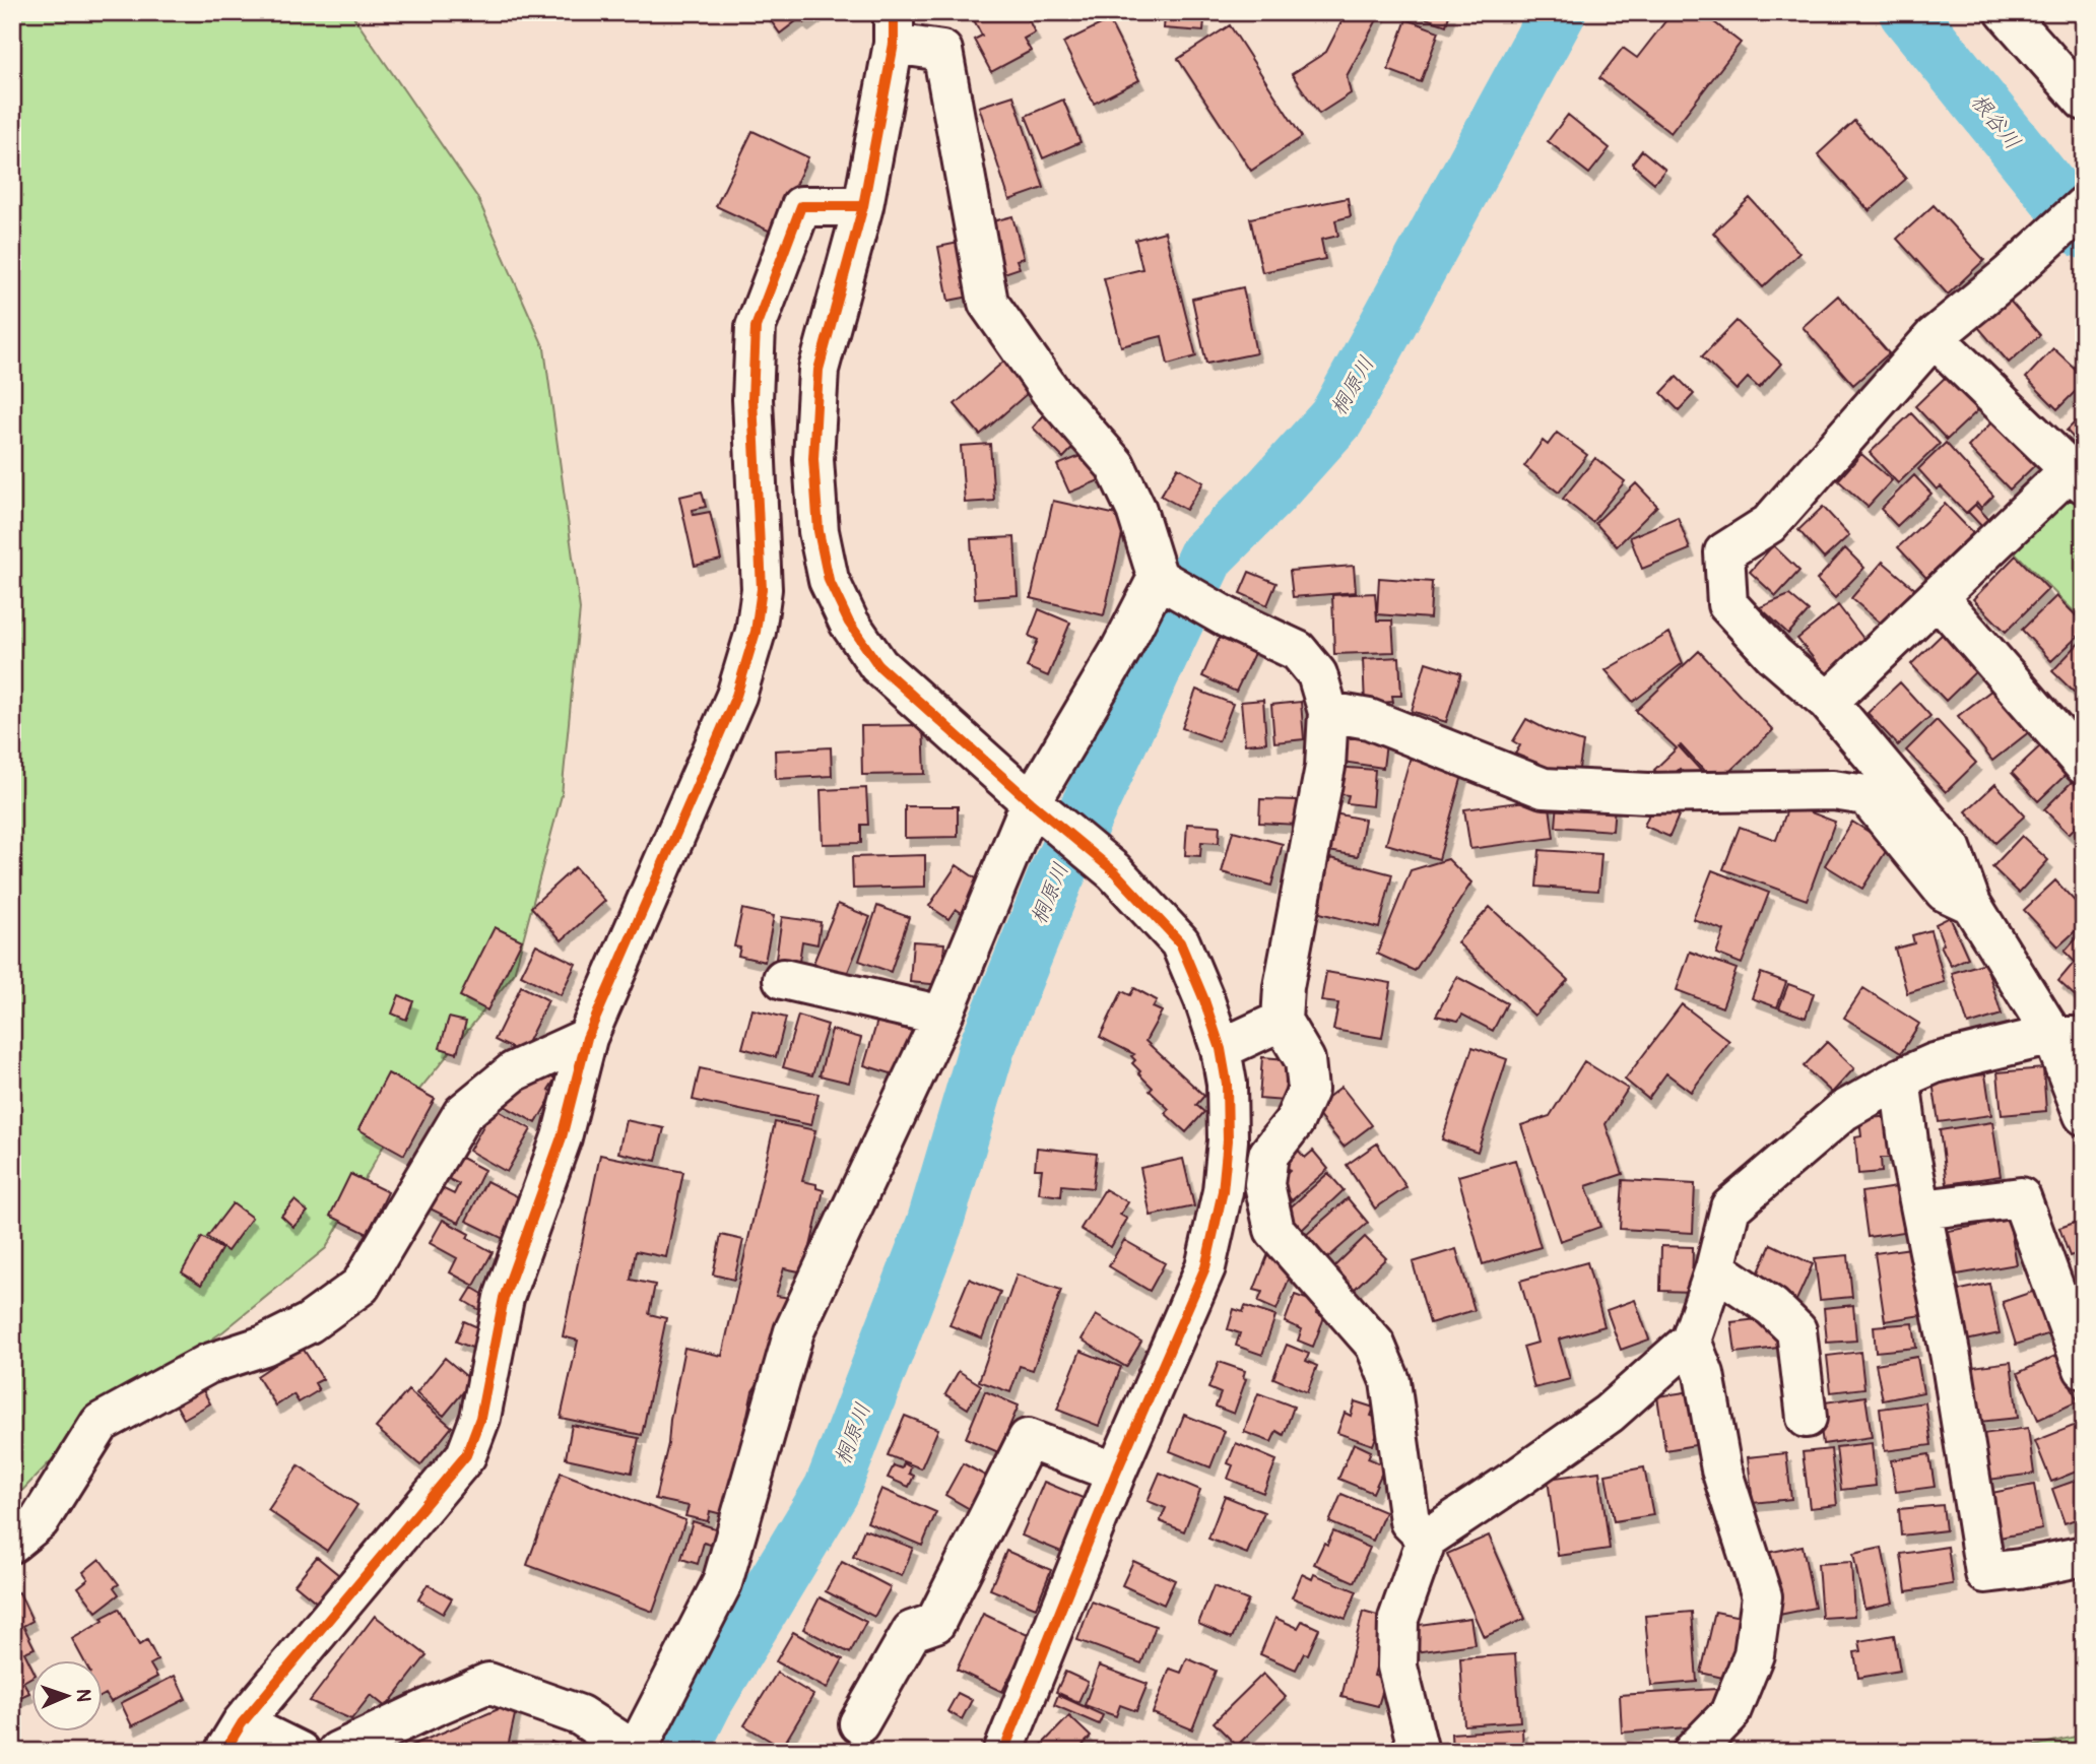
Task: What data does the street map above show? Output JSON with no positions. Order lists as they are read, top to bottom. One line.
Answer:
{"water":["根谷川","桐原川"],"north":"right"}
